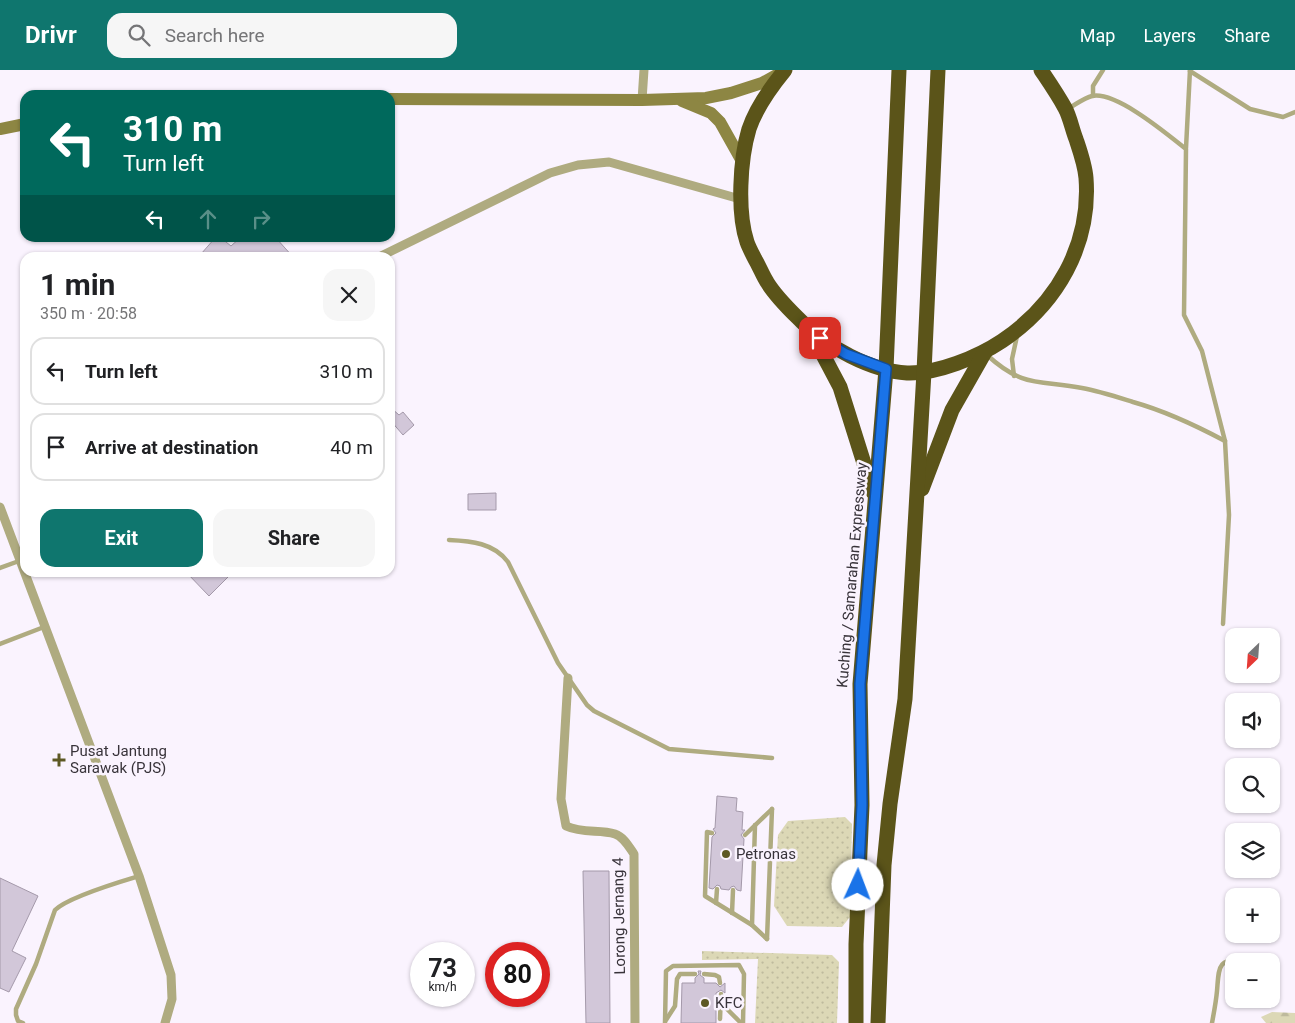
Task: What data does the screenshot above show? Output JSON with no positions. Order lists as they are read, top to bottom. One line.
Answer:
{"streets":{"highway":["Kuching / Samarahan Expressway"],"street":["Lorong Jernang 4"]},"places":{"health":["Pusat Jantung Sarawak (PJS)"],"other":["Petronas","KFC"]},"north":"bottom left","page":{"header":"Drivr","search":"Search here","nav":["Map","Layers","Share"],"turn":["310 m","Turn left"],"heading":["1 min","350 m · 20:58"],"list":[{"name":"Turn left","value":"310 m"},{"name":"Arrive at destination","value":"40 m"}],"buttons":["Exit","Share"],"map_buttons":["+","−"],"speed":"73 km/h","limit":"80"}}
